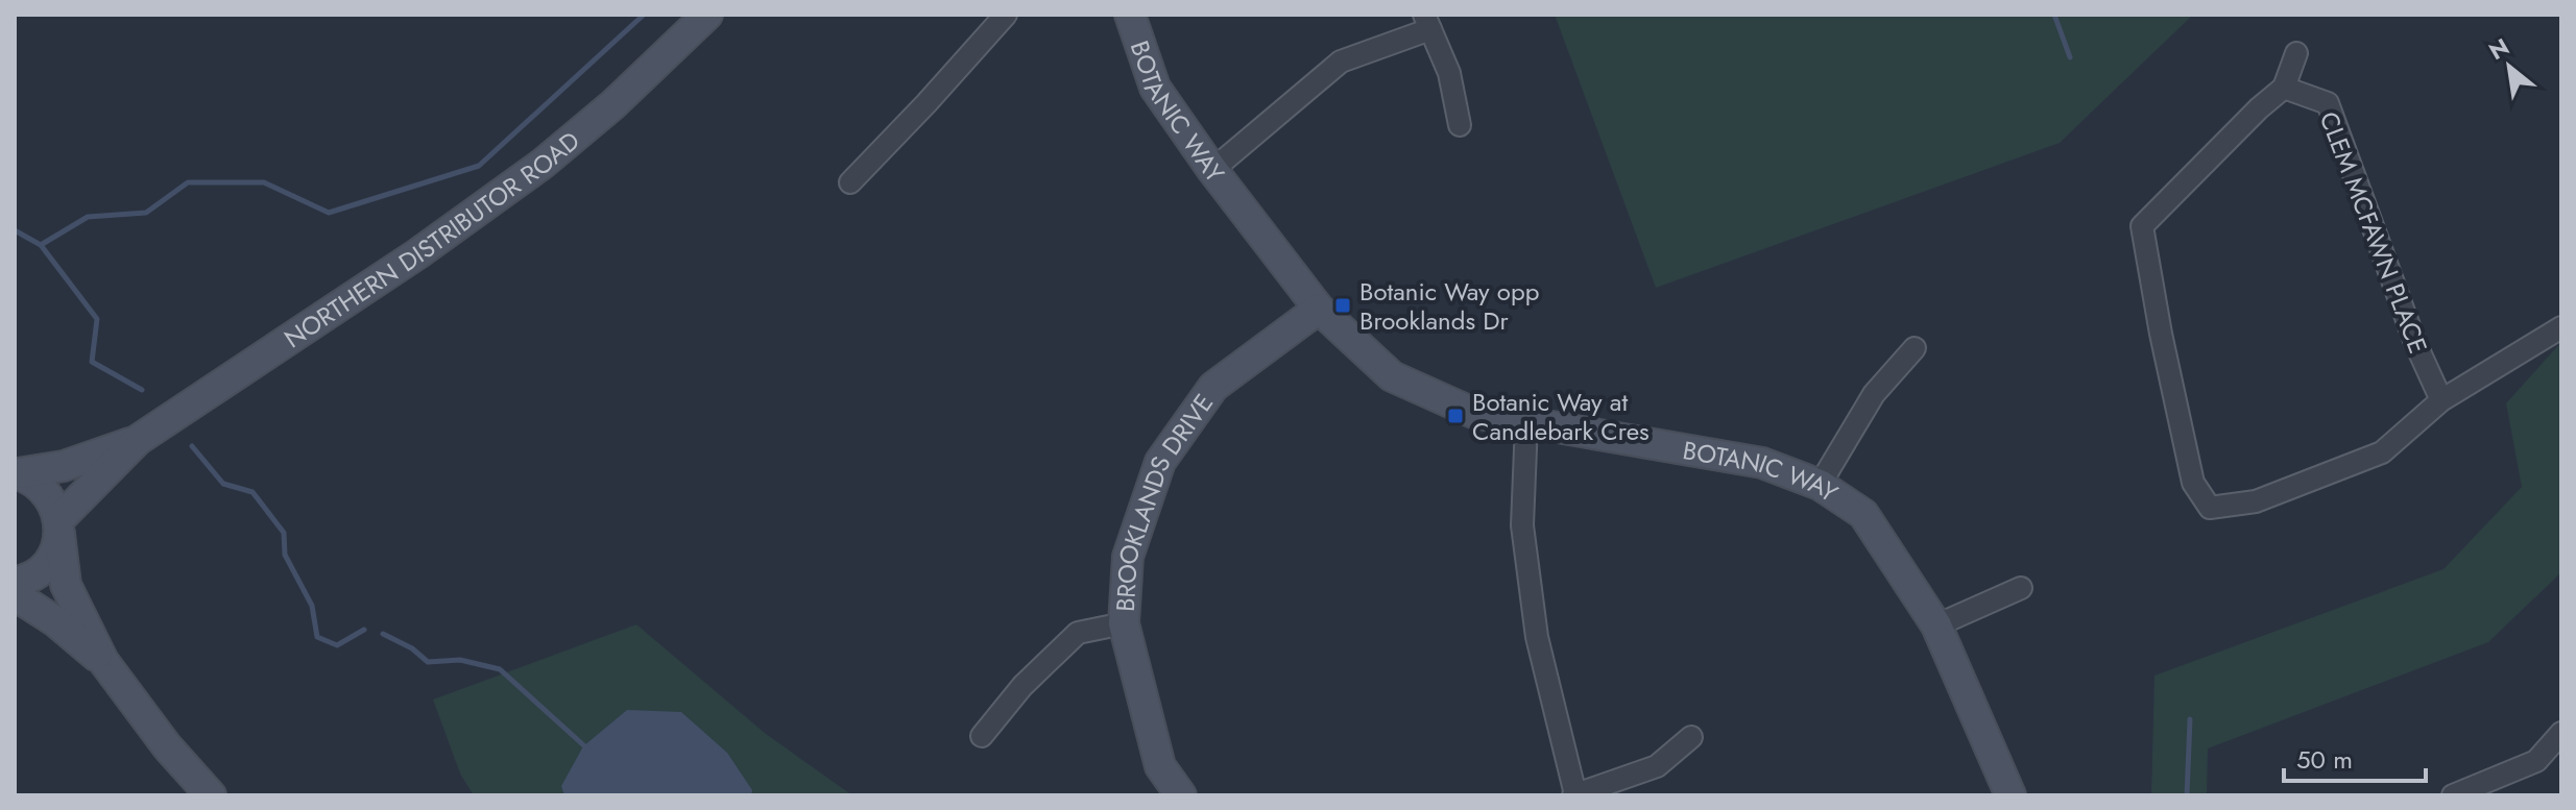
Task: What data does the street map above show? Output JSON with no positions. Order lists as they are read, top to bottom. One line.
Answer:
{"streets":{"street":["BOTANIC WAY","CLEM MCFAWN PLACE","NORTHERN DISTRIBUTOR ROAD","BROOKLANDS DRIVE"]},"crossings":[["BOTANIC WAY","BROOKLANDS DRIVE"]],"places":{"transit":["Botanic Way opp Brooklands Dr","Botanic Way at Candlebark Cres"]},"scale_bar":"50 m","north":"top left"}
